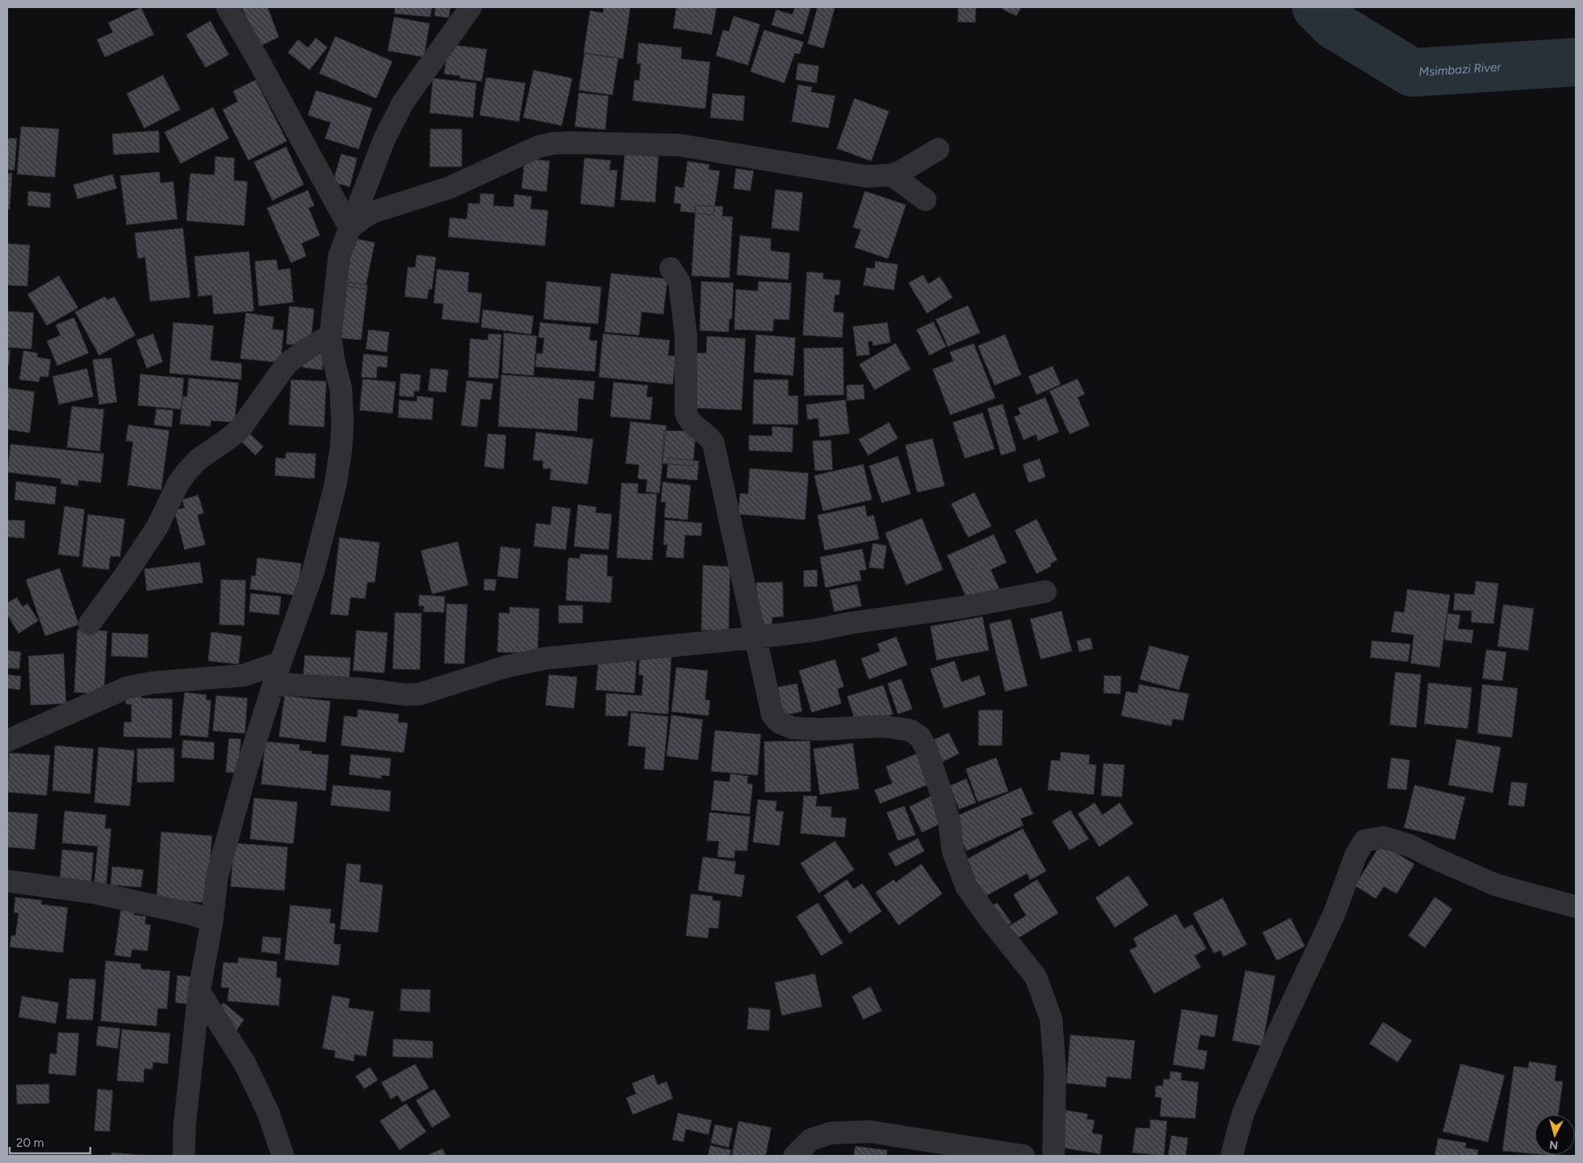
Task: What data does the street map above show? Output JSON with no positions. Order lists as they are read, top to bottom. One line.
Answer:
{"water":["Msimbazi River"],"scale_bar":"20 m","north":"bottom"}
